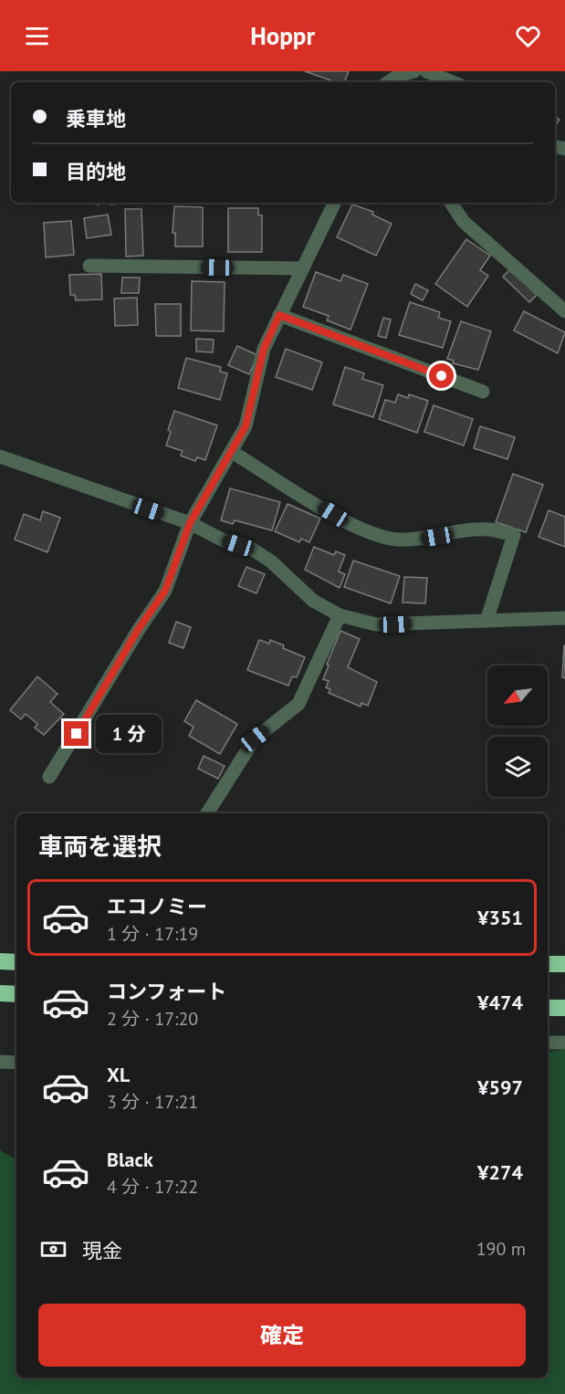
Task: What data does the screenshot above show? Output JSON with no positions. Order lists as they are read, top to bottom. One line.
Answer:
{"north":"bottom left","page":{"header":"Hoppr","banner":["乗車地","目的地"],"bubble":"1 分","heading":"車両を選択","list":[{"name":"エコノミー","note":"1 分 · 17:19","value":"¥351"},{"name":"コンフォート","note":"2 分 · 17:20","value":"¥474"},{"name":"XL","note":"3 分 · 17:21","value":"¥597"},{"name":"Black","note":"4 分 · 17:22","value":"¥274"}],"pay":["現金","190 m"],"buttons":"確定"}}
